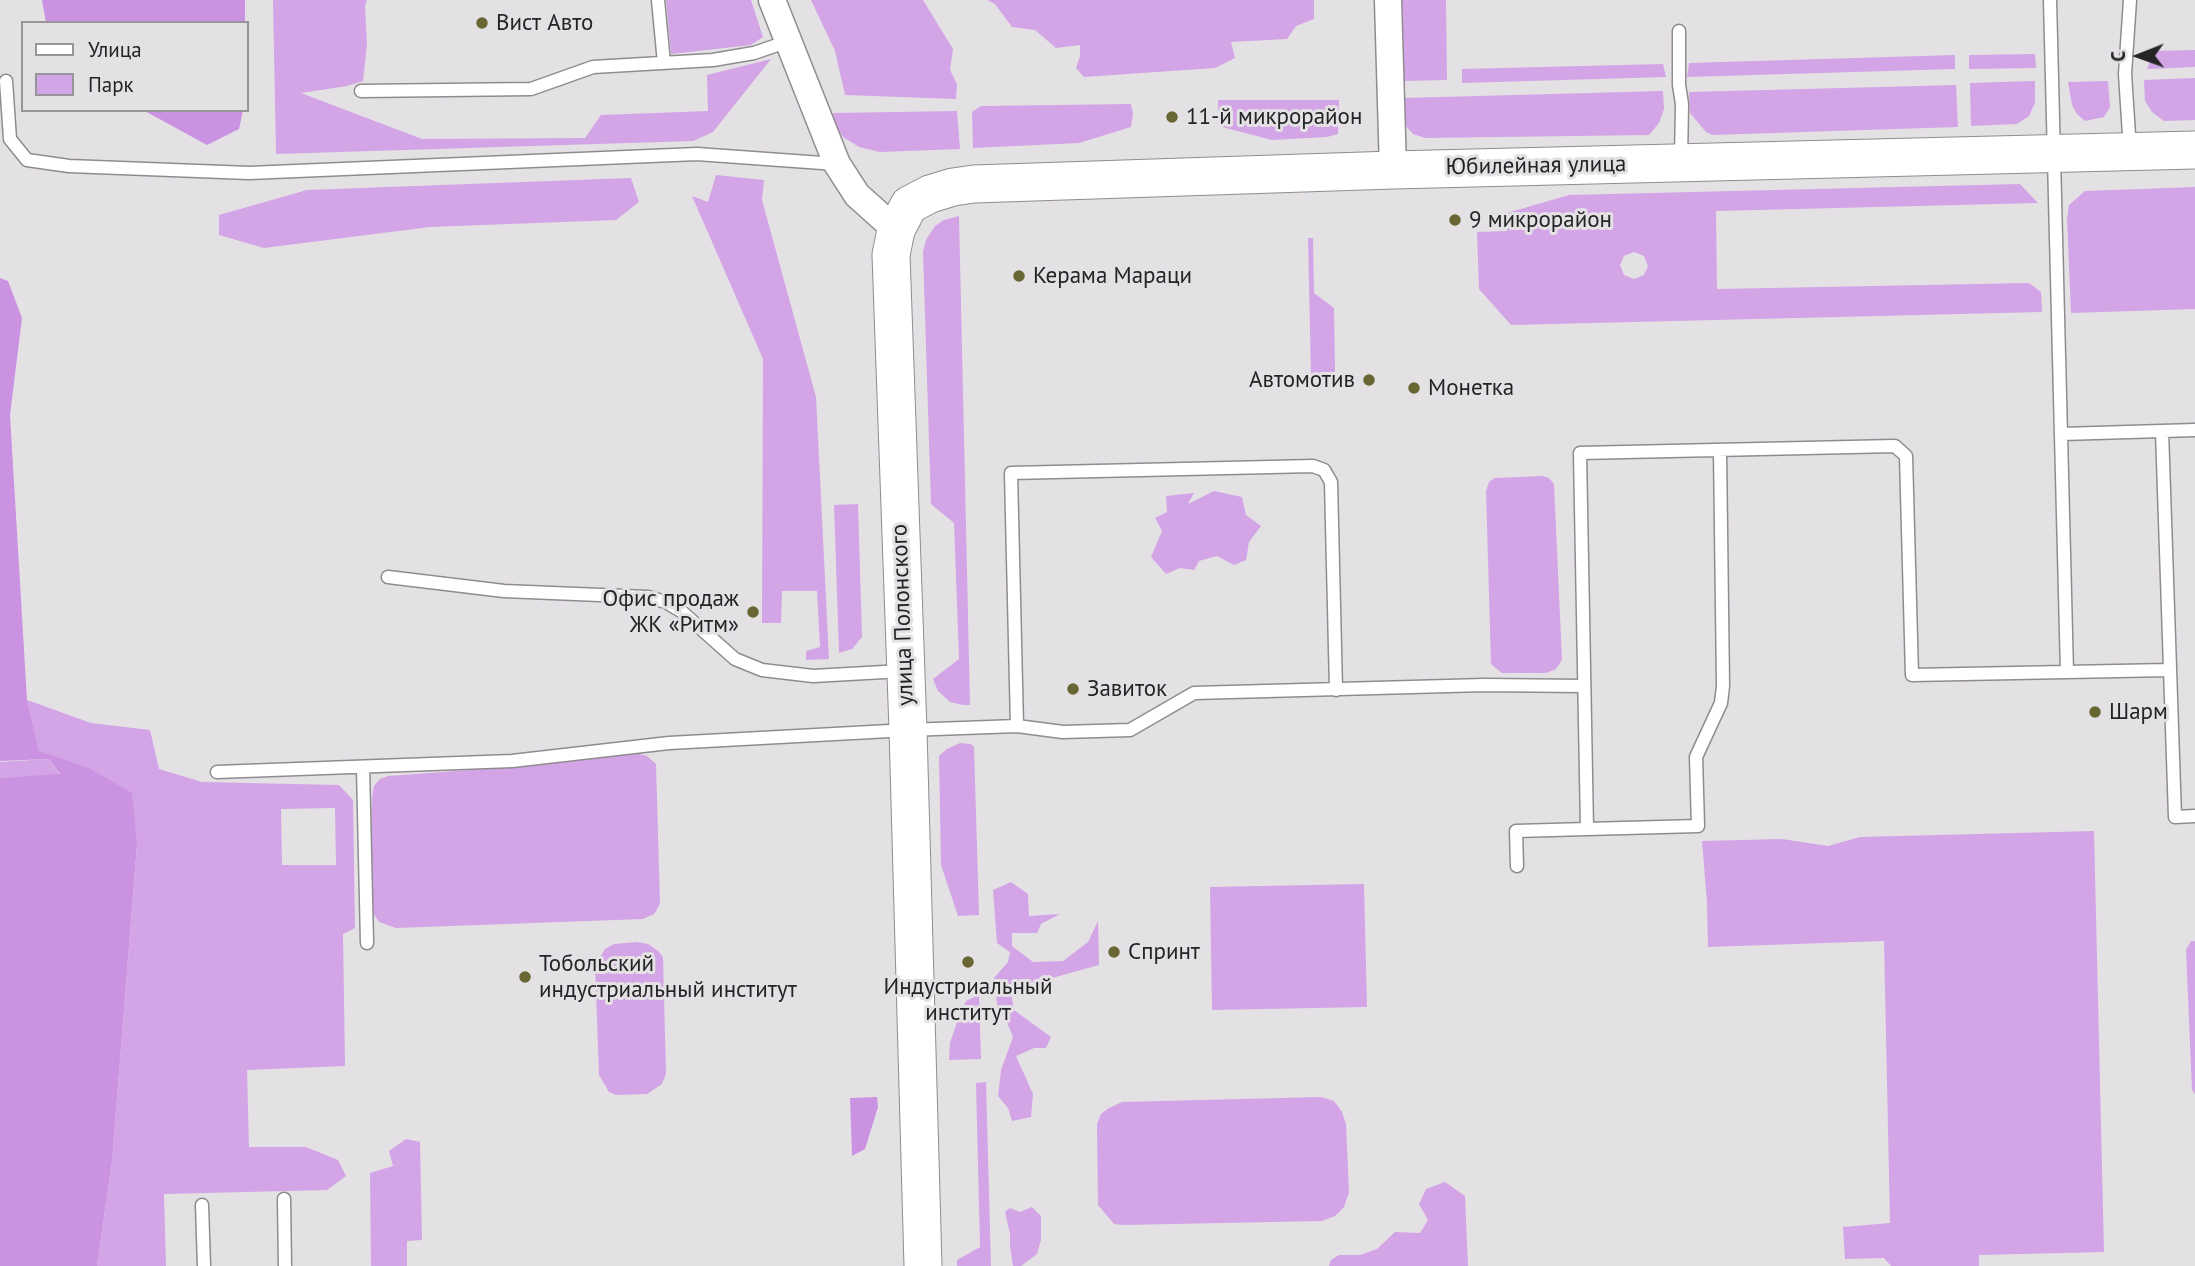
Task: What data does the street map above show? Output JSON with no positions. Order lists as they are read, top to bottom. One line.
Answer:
{"streets":{"main road":["Юбилейная улица","улица Полонского"]},"crossings":[["Юбилейная улица","улица Полонского"]],"places":["Вист Авто","11-й микрорайон","9 микрорайон","Керама Мараци","Автомотив","Монетка","Офис продаж ЖК «Ритм»","Завиток","Шарм","Спринт","Индустриальный институт","Тобольский индустриальный институт"],"legend":["Улица","Парк"],"north":"left"}
